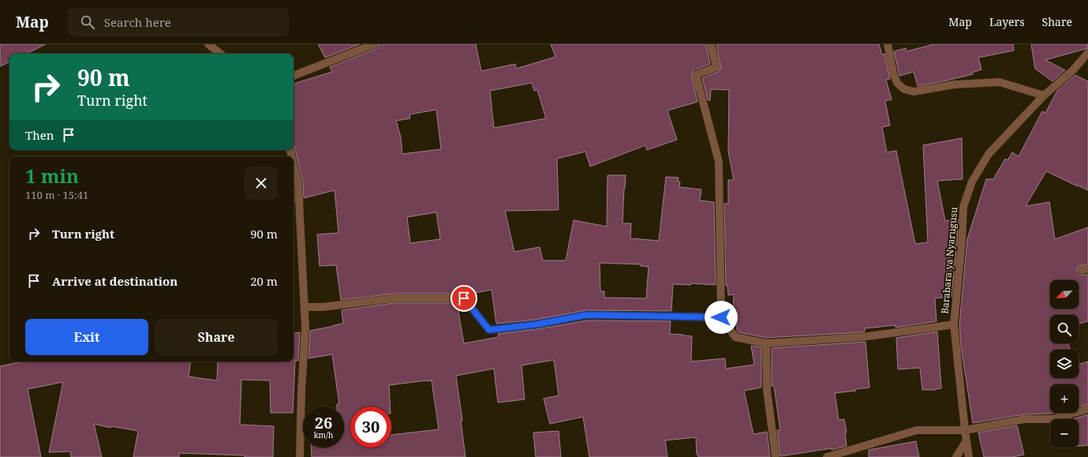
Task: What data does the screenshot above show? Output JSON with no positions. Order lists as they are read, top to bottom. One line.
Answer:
{"streets":{"street":["Barabara ya Nyarugusu"]},"north":"bottom left","page":{"header":"Map","search":"Search here","nav":["Map","Layers","Share"],"turn":["90 m","Turn right"],"then":"Then","heading":["1 min","110 m · 15:41"],"list":[{"name":"Turn right","value":"90 m"},{"name":"Arrive at destination","value":"20 m"}],"map_buttons":["+","−"],"buttons":["Exit","Share"],"speed":"26 km/h","limit":"30"}}
